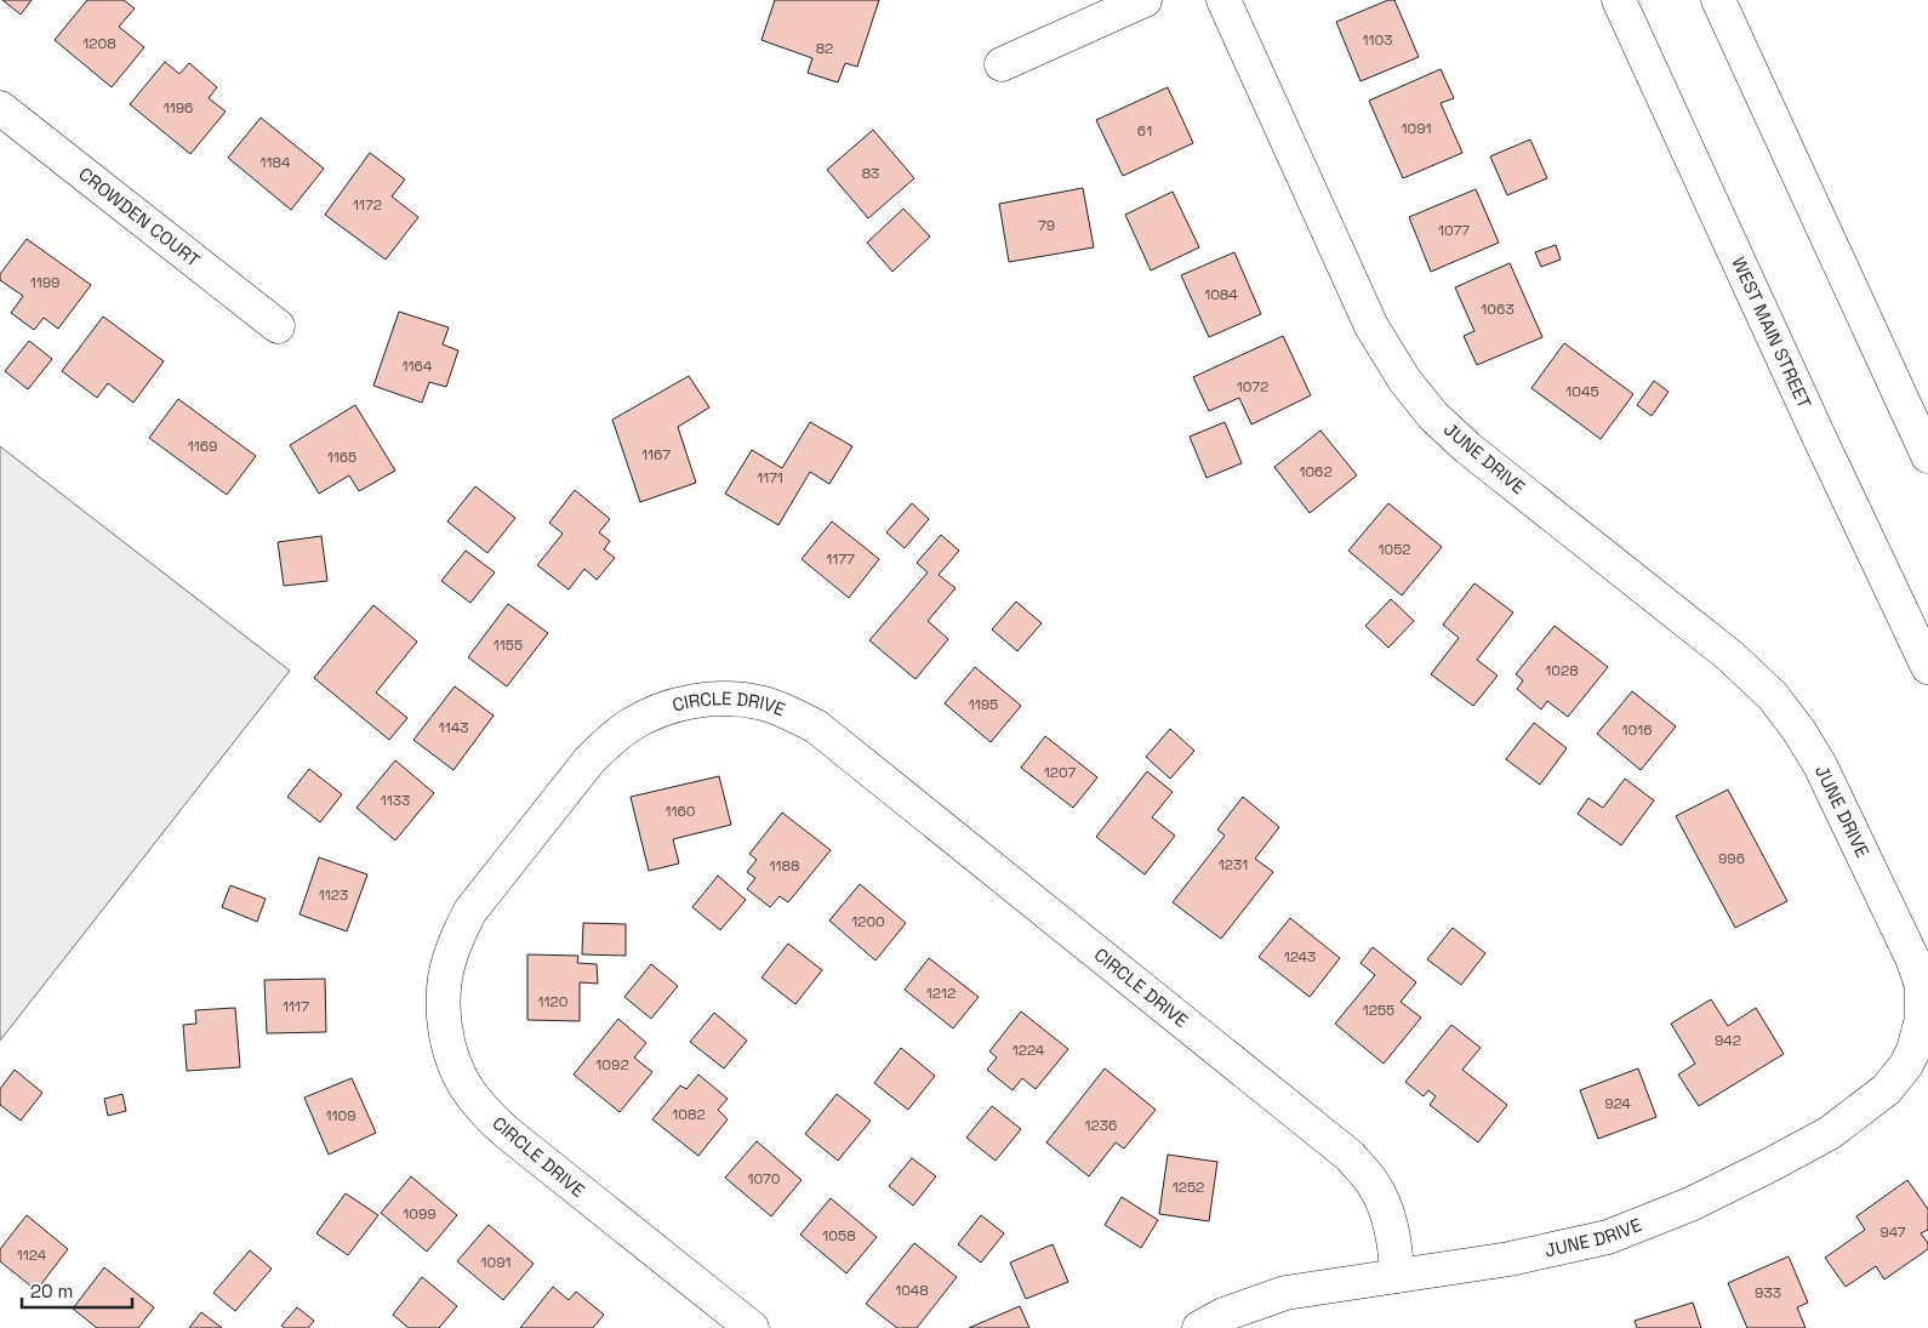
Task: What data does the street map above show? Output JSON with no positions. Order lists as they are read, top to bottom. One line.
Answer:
{"streets":{"street":["CROWDEN COURT","WEST MAIN STREET","JUNE DRIVE","CIRCLE DRIVE"]},"crossings":[["JUNE DRIVE","CIRCLE DRIVE"]],"house_numbers":["1103","1208","82","1196","1091","61","1184","83","1172","79","1077","1199","1084","1063","1164","1072","1045","1169","1167","1165","1062","1171","1052","1177","1155","1028","1195","1143","1016","1207","1133","1160","996","1231","1188","1123","1200","1243","1212","1120","1117","1255","942","1224","1092","924","1082","1109","1236","1070","1252","1099","947","1058","1124","1091","1048","933"],"scale_bar":"20 m"}
